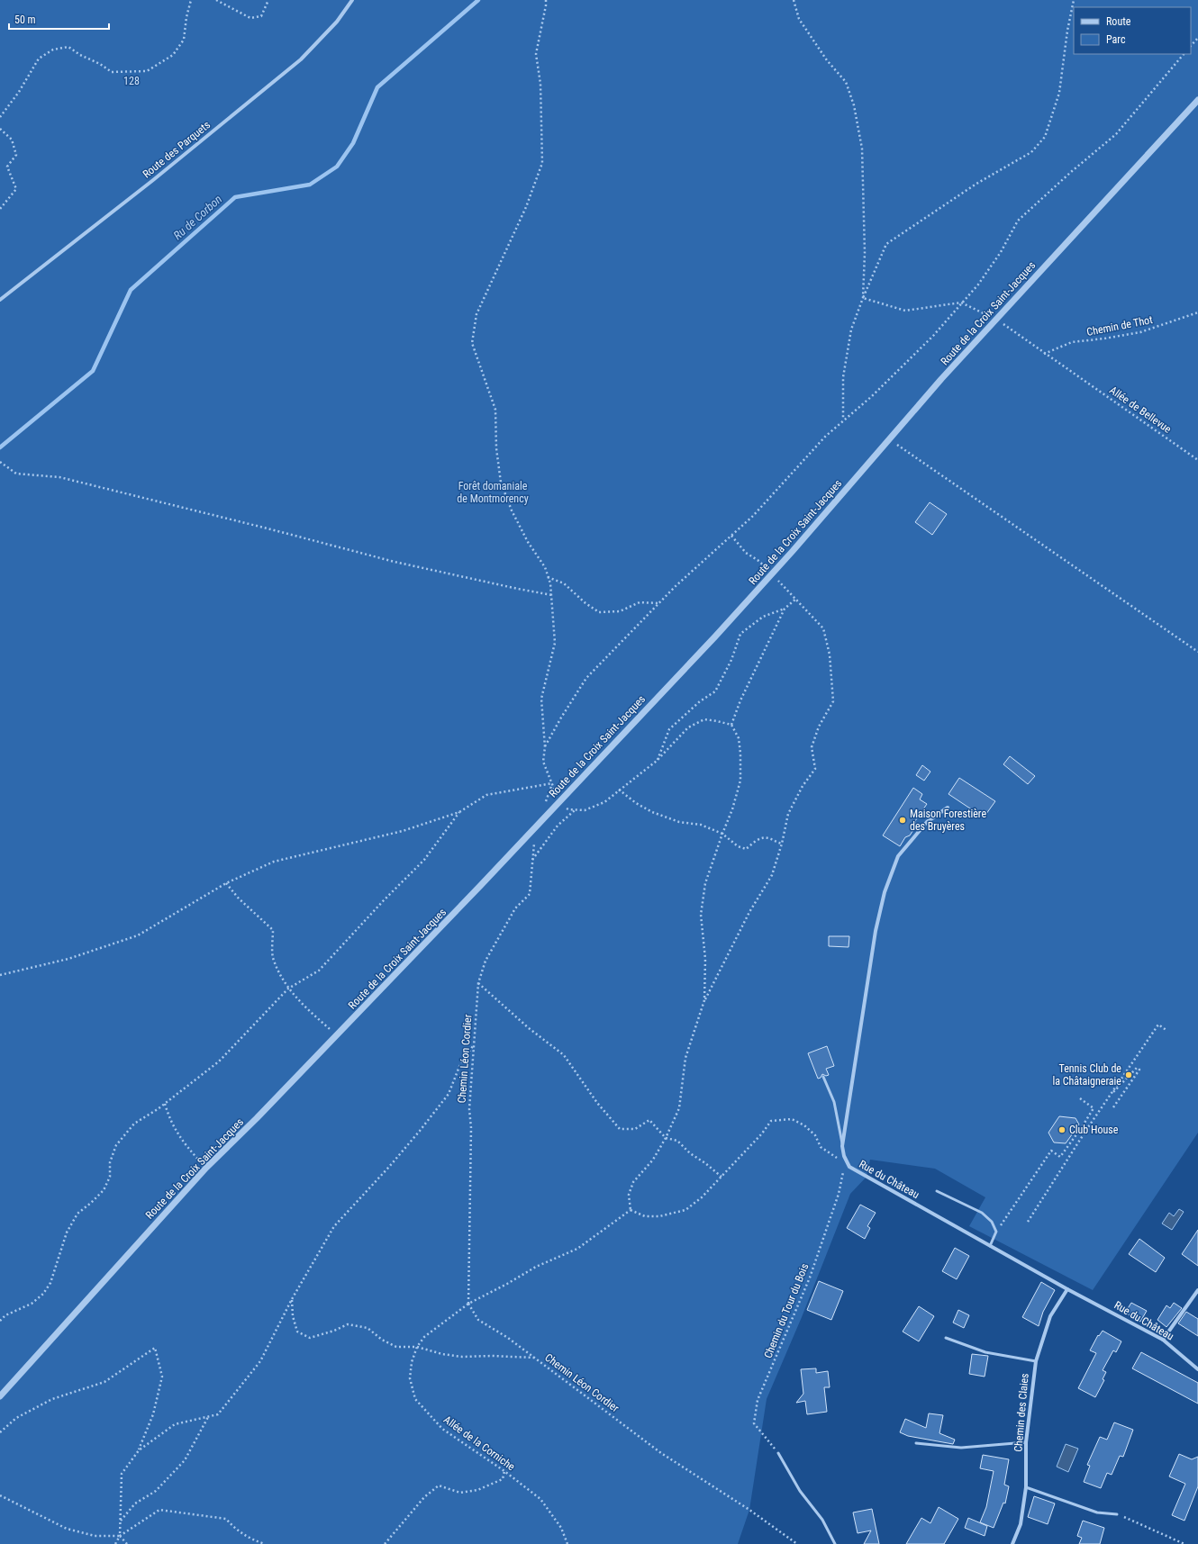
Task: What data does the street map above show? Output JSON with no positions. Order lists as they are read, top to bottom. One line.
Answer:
{"streets":{"street":["Route des Parquets","Route de la Croix Saint-Jacques","Rue du Château","Chemin des Claies"],"path":["Chemin de Thot","Allée de Bellevue","Chemin Léon Cordier","Chemin du Tour du Bois","Allée de la Corniche"]},"crossings":[["Route de la Croix Saint-Jacques","Allée de Bellevue"],["Route de la Croix Saint-Jacques","Chemin Léon Cordier"],["Chemin de Thot","Allée de Bellevue"],["Chemin Léon Cordier","Allée de la Corniche"],["Rue du Château","Chemin des Claies"]],"water":["Ru de Corbon"],"parks":["128","Forêt domaniale de Montmorency"],"places":["Maison Forestière des Bruyères","Tennis Club de la Châtaigneraie","Club House"],"legend":["Route","Parc"],"scale_bar":"50 m"}
